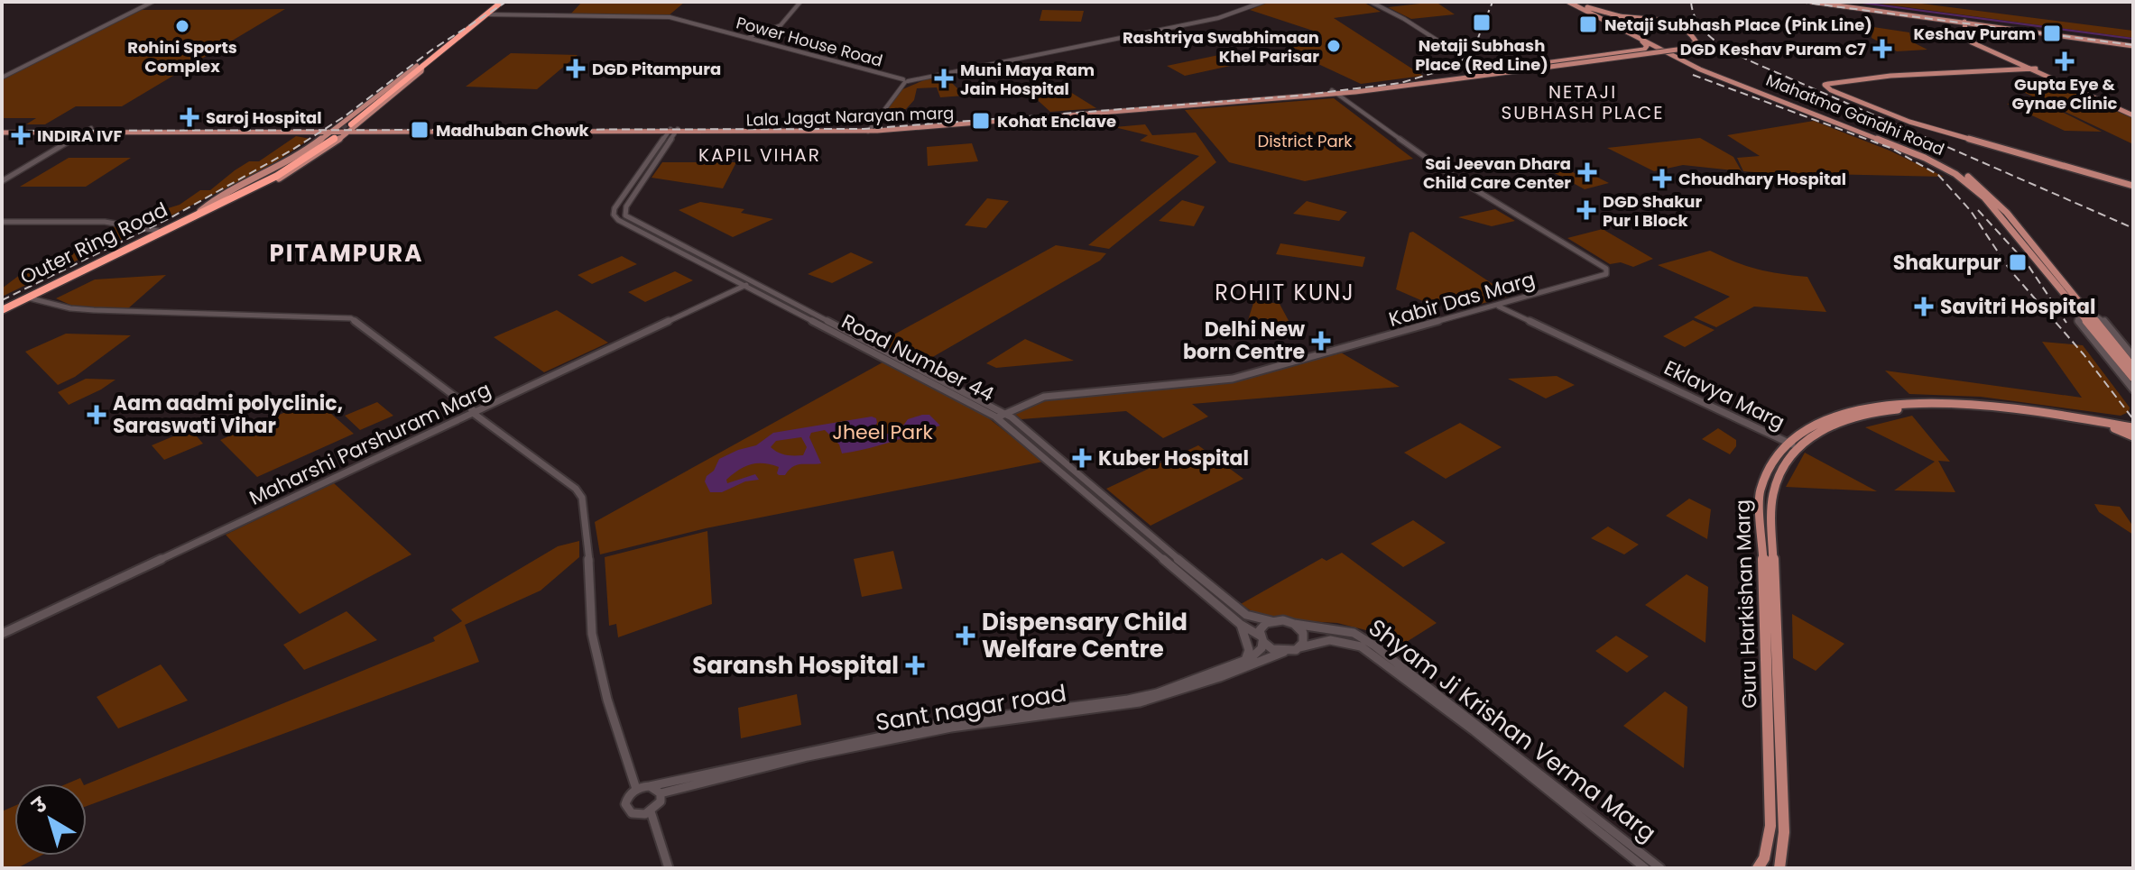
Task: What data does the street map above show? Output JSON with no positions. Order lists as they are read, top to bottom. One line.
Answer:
{"streets":{"highway":["Outer Ring Road"],"main road":["Mahatma Gandhi Road","Lala Jagat Narayan marg","Guru Harkishan Marg"],"street":["Power House Road","Kabir Das Marg","Road Number 44","Eklavya Marg","Maharshi Parshuram Marg","Sant nagar road","Shyam Ji Krishan Verma Marg"]},"crossings":[["Lala Jagat Narayan marg","Kabir Das Marg"],["Lala Jagat Narayan marg","Road Number 44"],["Kabir Das Marg","Road Number 44"],["Kabir Das Marg","Eklavya Marg"],["Road Number 44","Maharshi Parshuram Marg"],["Road Number 44","Sant nagar road"],["Road Number 44","Shyam Ji Krishan Verma Marg"],["Eklavya Marg","Guru Harkishan Marg"],["Sant nagar road","Shyam Ji Krishan Verma Marg"]],"districts":["NETAJI SUBHASH PLACE","KAPIL VIHAR","PITAMPURA","ROHIT KUNJ"],"parks":["District Park","Jheel Park"],"places":{"transit":["Netaji Subhash Place (Red Line)","Netaji Subhash Place (Pink Line)","Keshav Puram","Kohat Enclave","Madhuban Chowk","Shakurpur"],"other":["Rohini Sports Complex","Rashtriya Swabhimaan Khel Parisar"],"health":["DGD Keshav Puram C7","Gupta Eye & Gynae Clinic","DGD Pitampura","Muni Maya Ram Jain Hospital","Saroj Hospital","INDIRA IVF","Sai Jeevan Dhara Child Care Center","Choudhary Hospital","DGD Shakur Pur I Block","Savitri Hospital","Delhi New born Centre","Aam aadmi polyclinic, Saraswati Vihar","Kuber Hospital","Dispensary Child Welfare Centre","Saransh Hospital"]},"north":"top left"}
